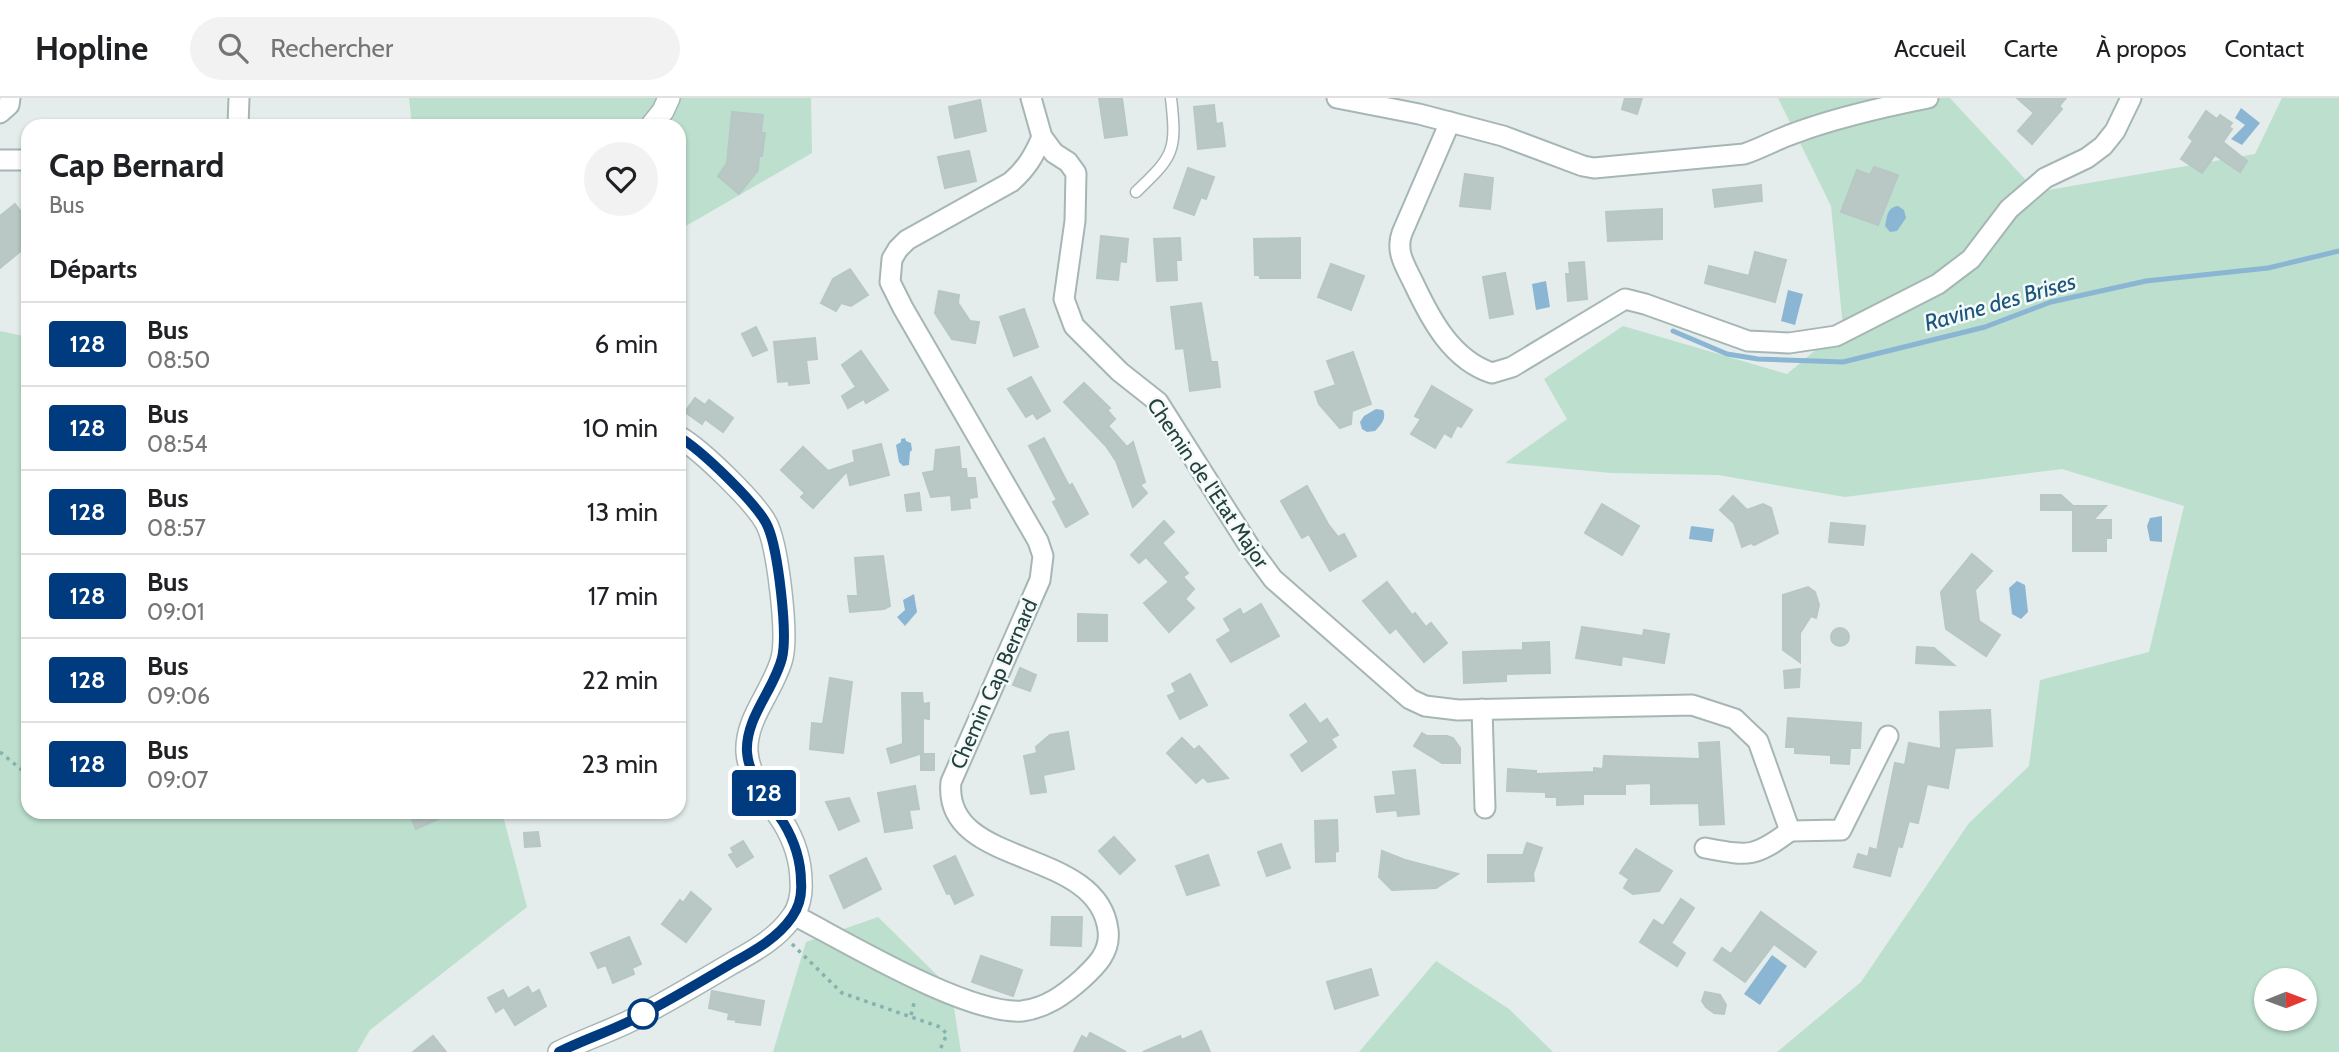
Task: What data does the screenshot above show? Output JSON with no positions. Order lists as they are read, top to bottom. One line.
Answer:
{"streets":{"street":["Chemin de l'Etat Major","Chemin Cap Bernard"]},"crossings":[["Chemin de l'Etat Major","Chemin Cap Bernard"]],"water":["Ravine des Brises"],"lines":["bus line 128"],"north":"right","page":{"header":"Hopline","search":"Rechercher","nav":["Accueil","Carte","À propos","Contact"],"on_map":"128","heading":[["Cap Bernard","Bus"],"Départs"],"list":[{"mark":"128","name":"Bus","note":"08:50","value":"6 min"},{"mark":"128","name":"Bus","note":"08:54","value":"10 min"},{"mark":"128","name":"Bus","note":"08:57","value":"13 min"},{"mark":"128","name":"Bus","note":"09:01","value":"17 min"},{"mark":"128","name":"Bus","note":"09:06","value":"22 min"},{"mark":"128","name":"Bus","note":"09:07","value":"23 min"}]}}
